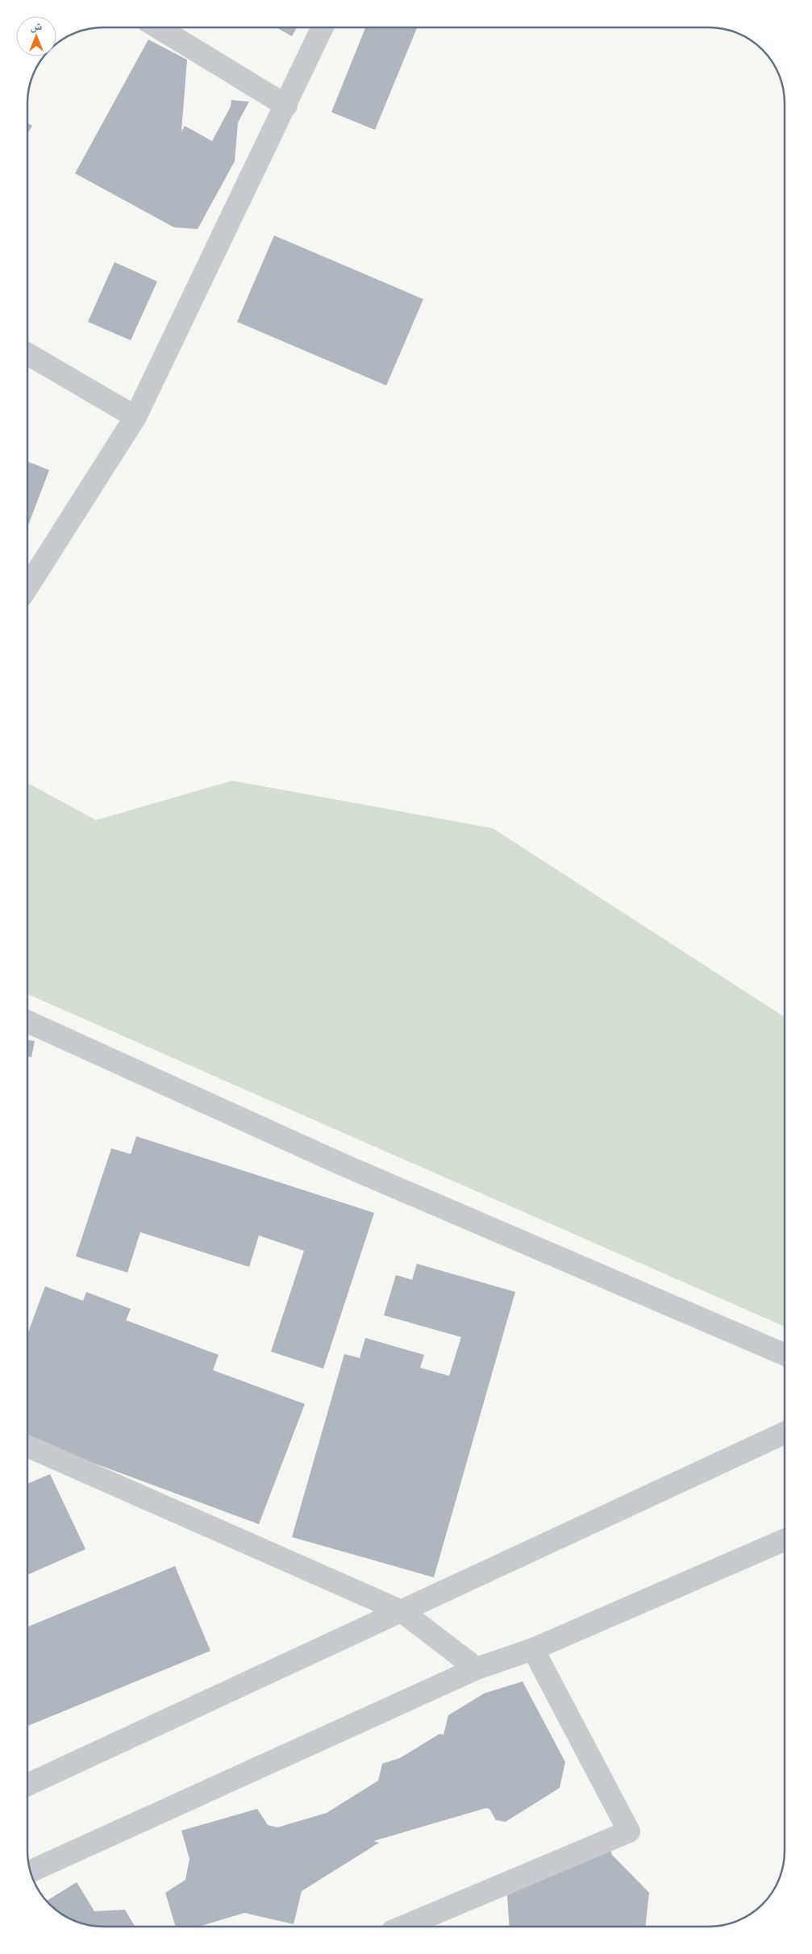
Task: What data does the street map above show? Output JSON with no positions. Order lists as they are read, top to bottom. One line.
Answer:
{"north":"top"}
